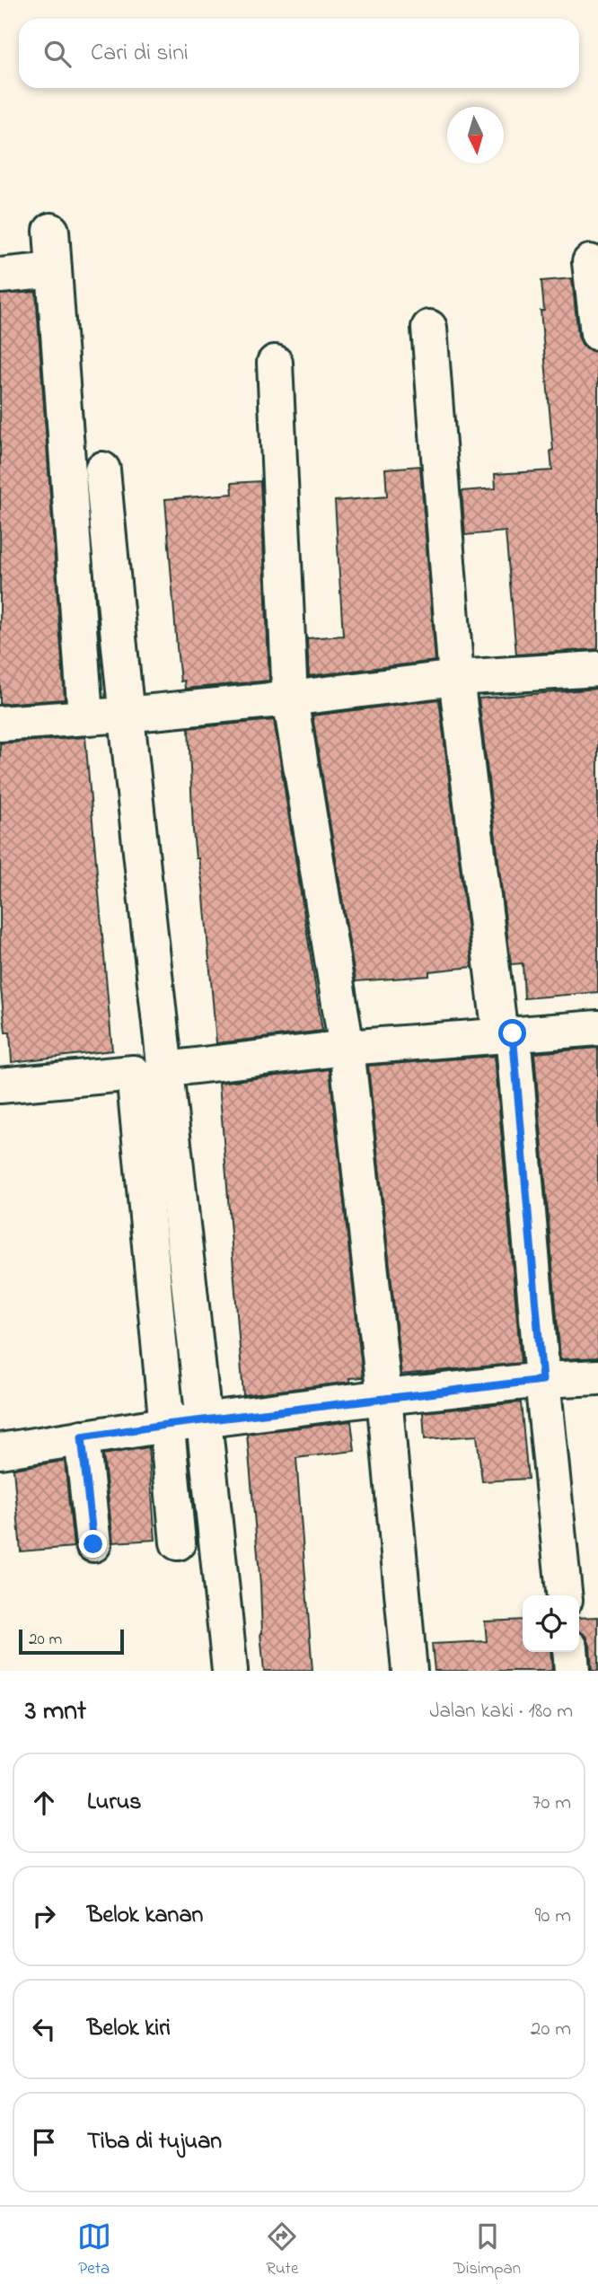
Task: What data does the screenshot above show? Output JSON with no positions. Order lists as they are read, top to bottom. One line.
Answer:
{"scale_bar":"20 m","north":"bottom","page":{"search":"Cari di sini","scale":"20 m","heading":["3 mnt","Jalan kaki · 180 m"],"list":[["Lurus","70 m"],["Belok kanan","90 m"],["Belok kiri","20 m"],"Tiba di tujuan"],"nav":["Peta","Rute","Disimpan"]}}
